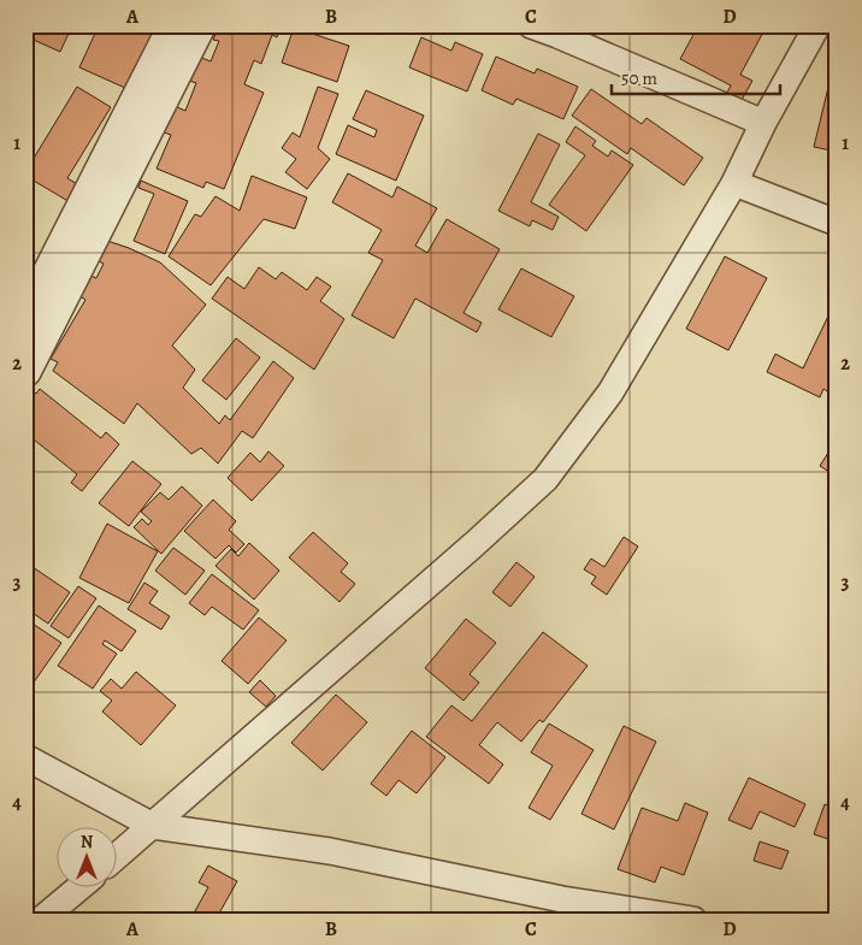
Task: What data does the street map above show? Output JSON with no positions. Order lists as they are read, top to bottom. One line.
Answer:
{"scale_bar":"50 m","north":"top","grid":{"columns":["A","B","C","D"],"rows":["1","2","3","4"]}}
